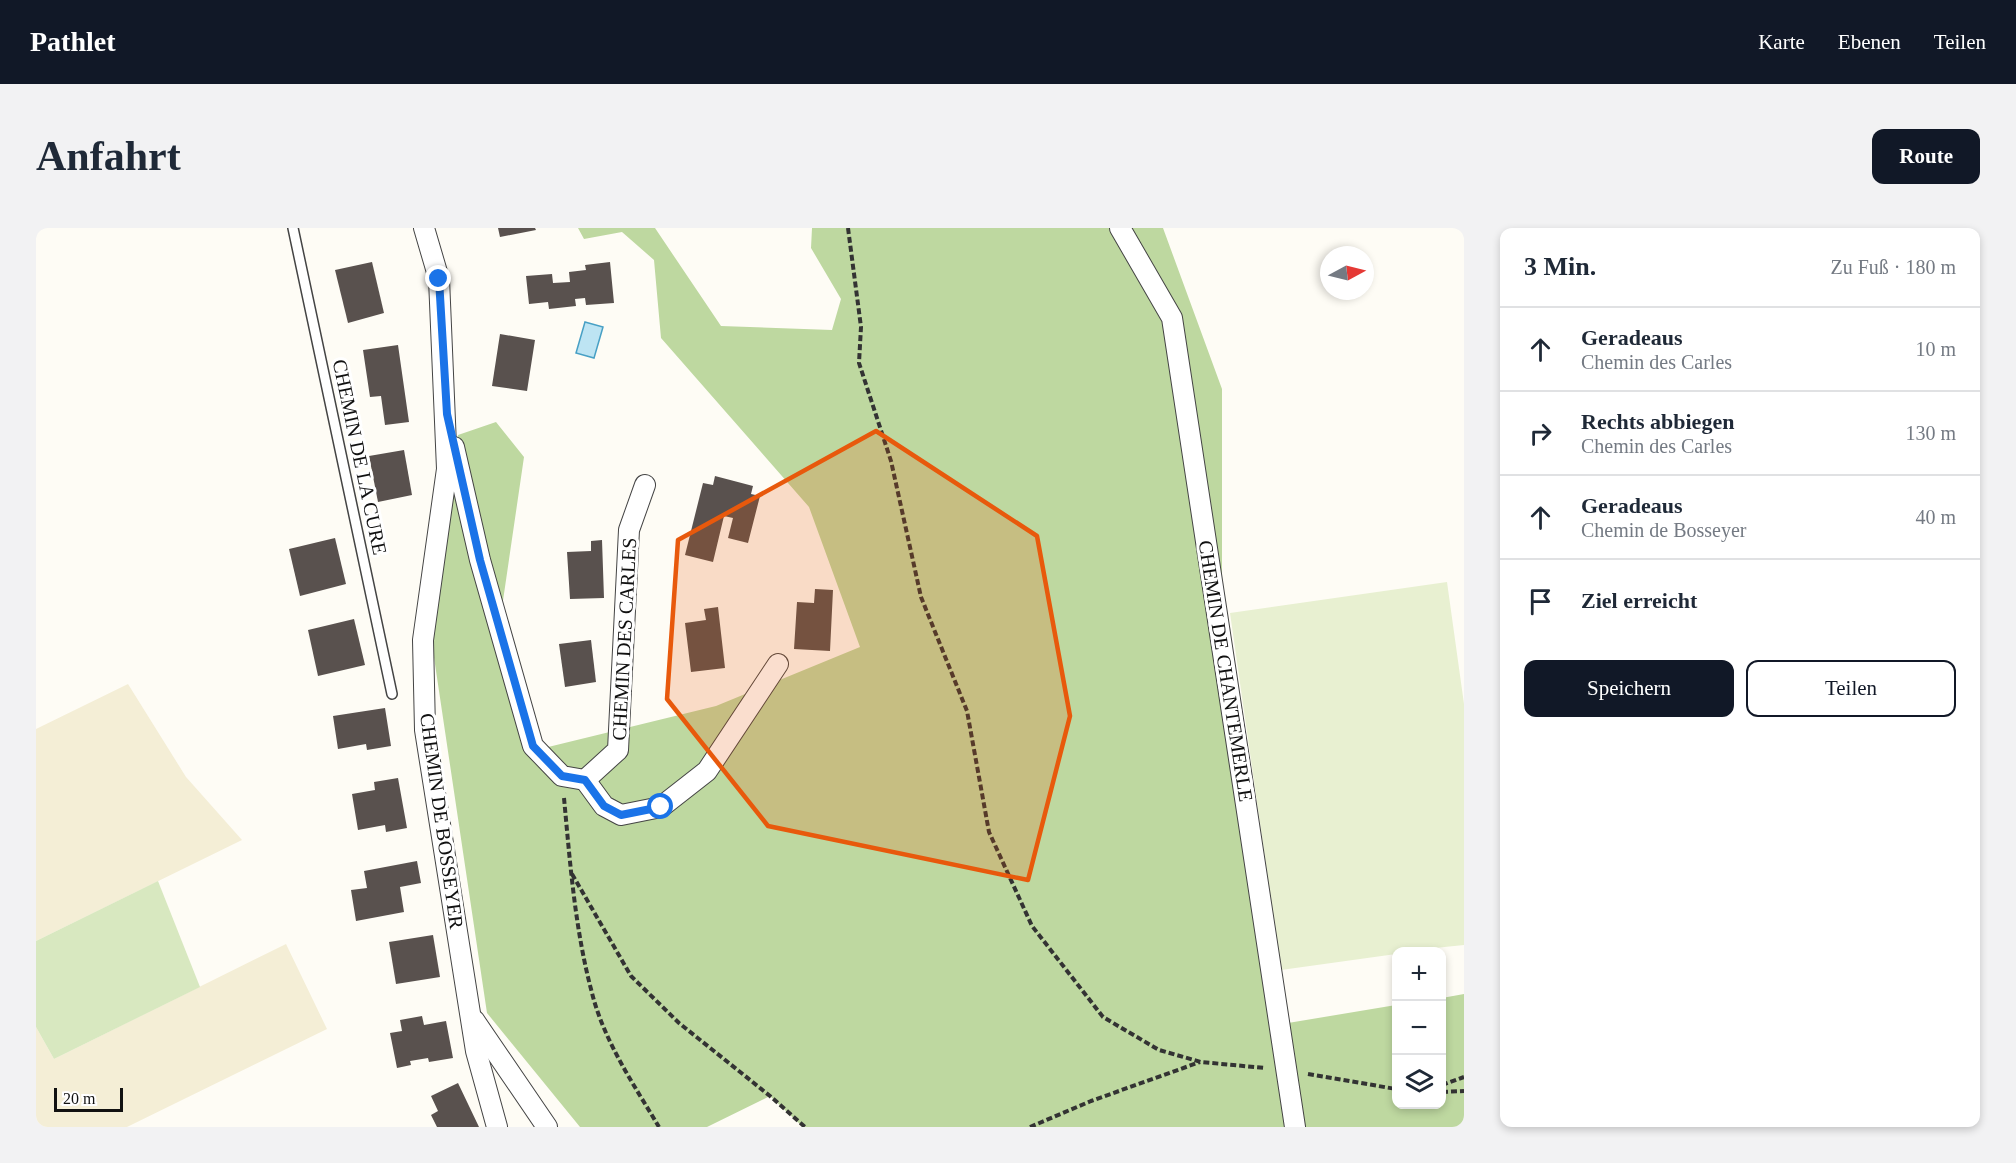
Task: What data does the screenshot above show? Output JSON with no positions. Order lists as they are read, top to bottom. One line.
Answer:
{"streets":{"street":["CHEMIN DES CARLES","CHEMIN DE CHANTEMERLE","CHEMIN DE BOSSEYER"],"lane":["CHEMIN DE LA CURE"]},"scale_bar":"20 m","north":"right","page":{"header":"Pathlet","nav":["Karte","Ebenen","Teilen"],"buttons":["Route",["Speichern","Teilen"]],"title":"Anfahrt","heading":["3 Min.","Zu Fuß · 180 m"],"list":[["Geradeaus","Chemin des Carles","10 m"],["Rechts abbiegen","Chemin des Carles","130 m"],["Geradeaus","Chemin de Bosseyer","40 m"],"Ziel erreicht"],"map_buttons":["+","−"],"scale":"20 m"}}
